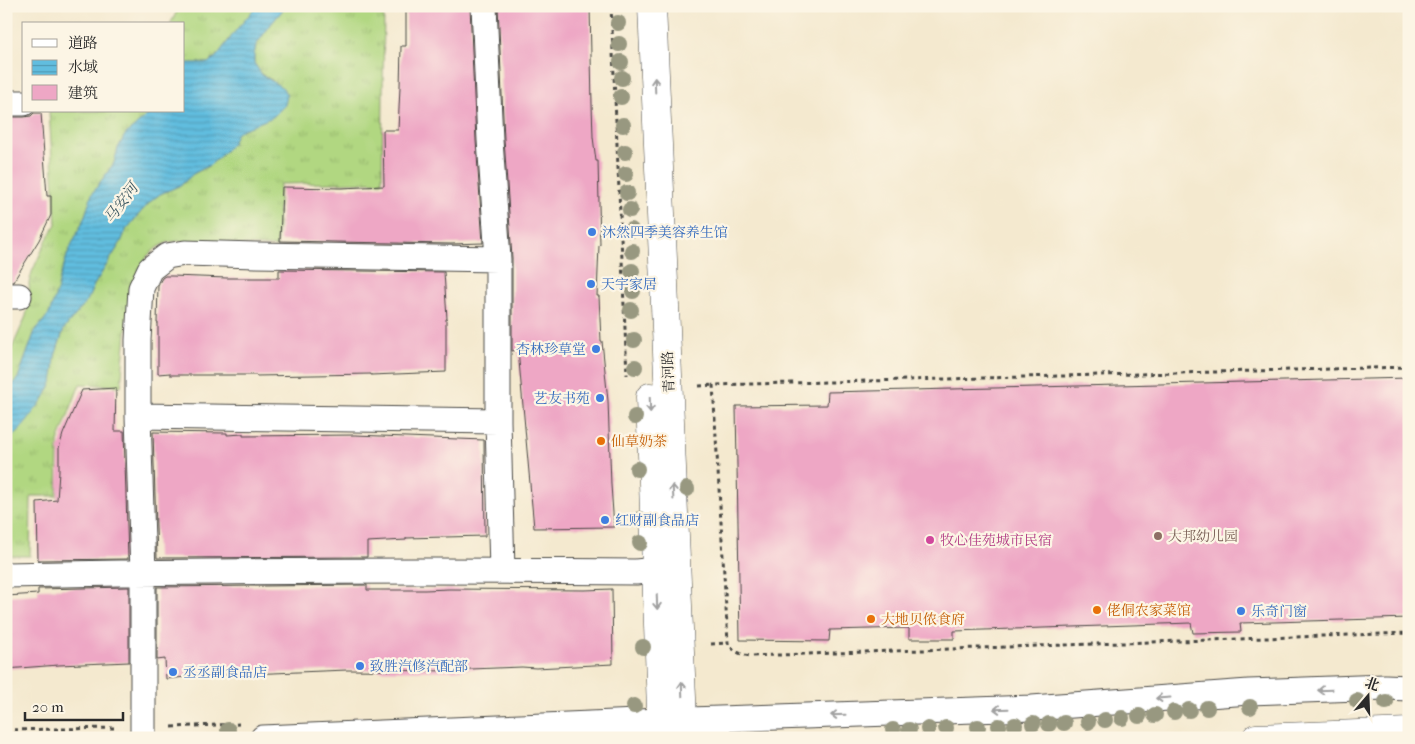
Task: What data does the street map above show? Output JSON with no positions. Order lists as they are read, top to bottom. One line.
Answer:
{"streets":{"street":["青河路"]},"water":["马安河"],"places":["沐然四季美容养生馆","天宇家居","杏林珍草堂","艺友书苑","仙草奶茶","红财副食品店","大邦幼儿园","牧心佳苑城市民宿","佬侗农家菜馆","乐奇门窗","大地贝侬食府","致胜汽修汽配部","丞丞副食品店"],"legend":["道路","水域","建筑"],"scale_bar":"20 m","north":"top"}
